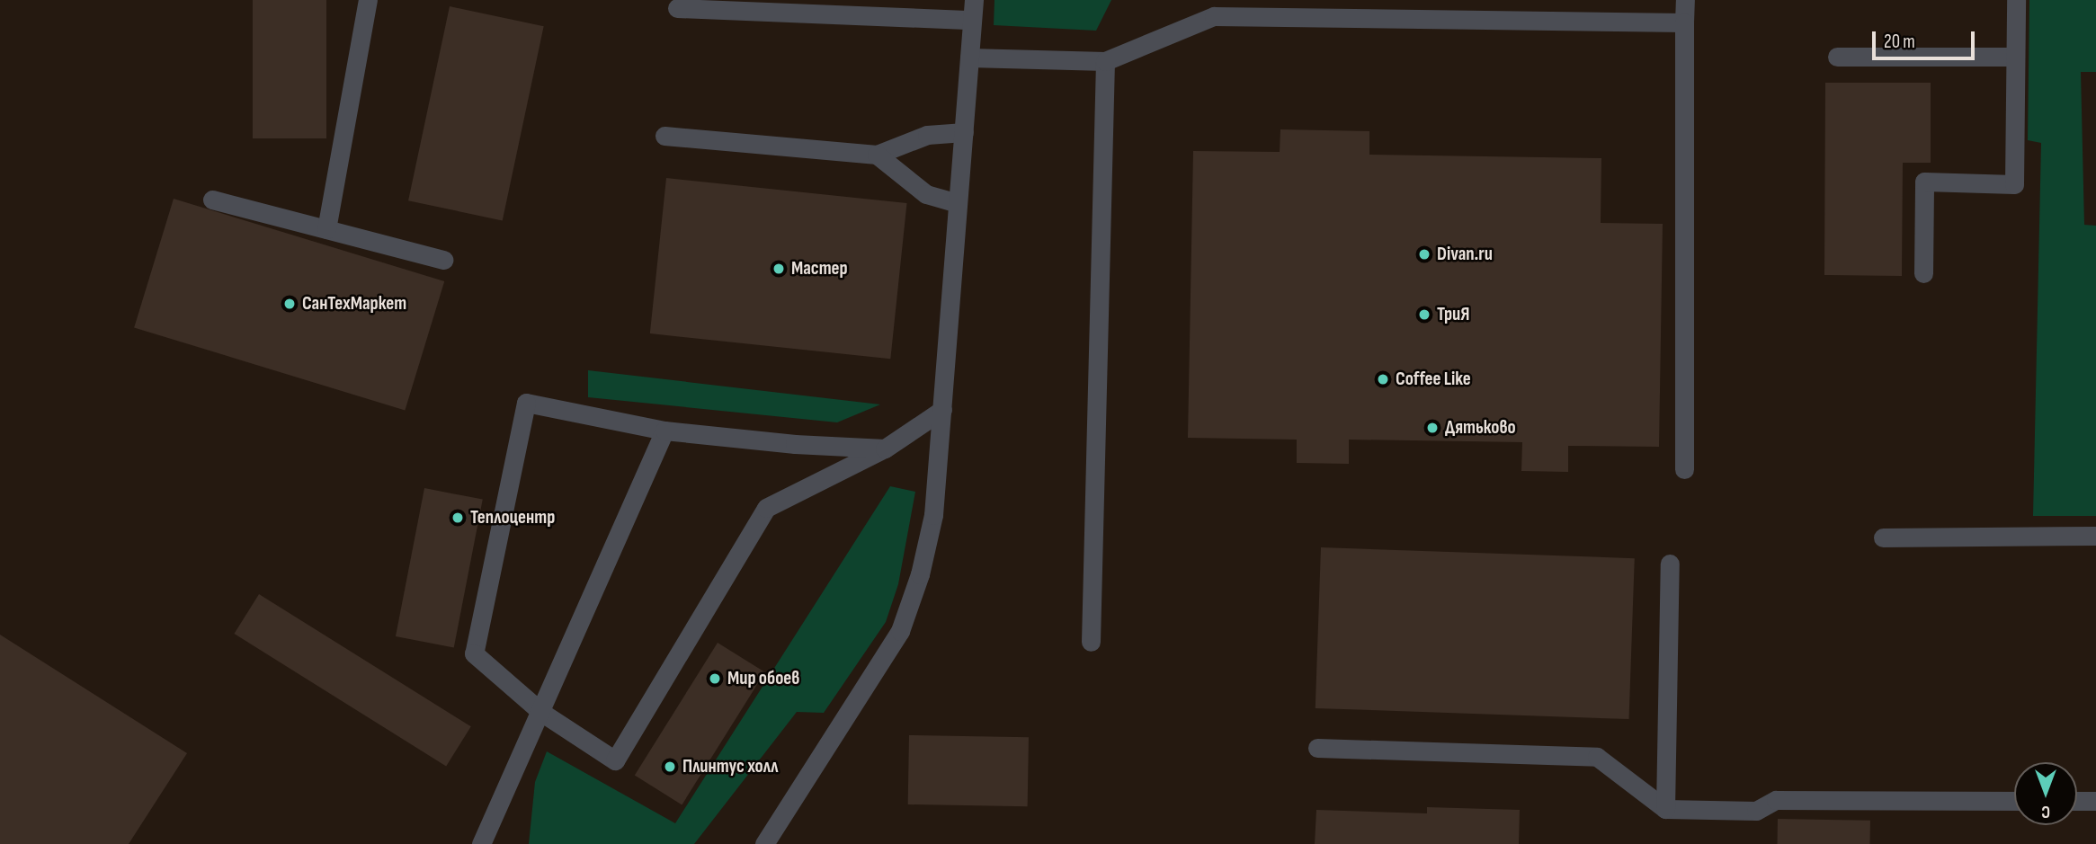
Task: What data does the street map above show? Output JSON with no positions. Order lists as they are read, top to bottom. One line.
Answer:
{"places":["Divan.ru","Мастер","СанТехМаркет","ТриЯ","Coffee Like","Дятьково","Теплоцентр","Мир обоев","Плинтус холл"],"scale_bar":"20 m","north":"bottom"}
